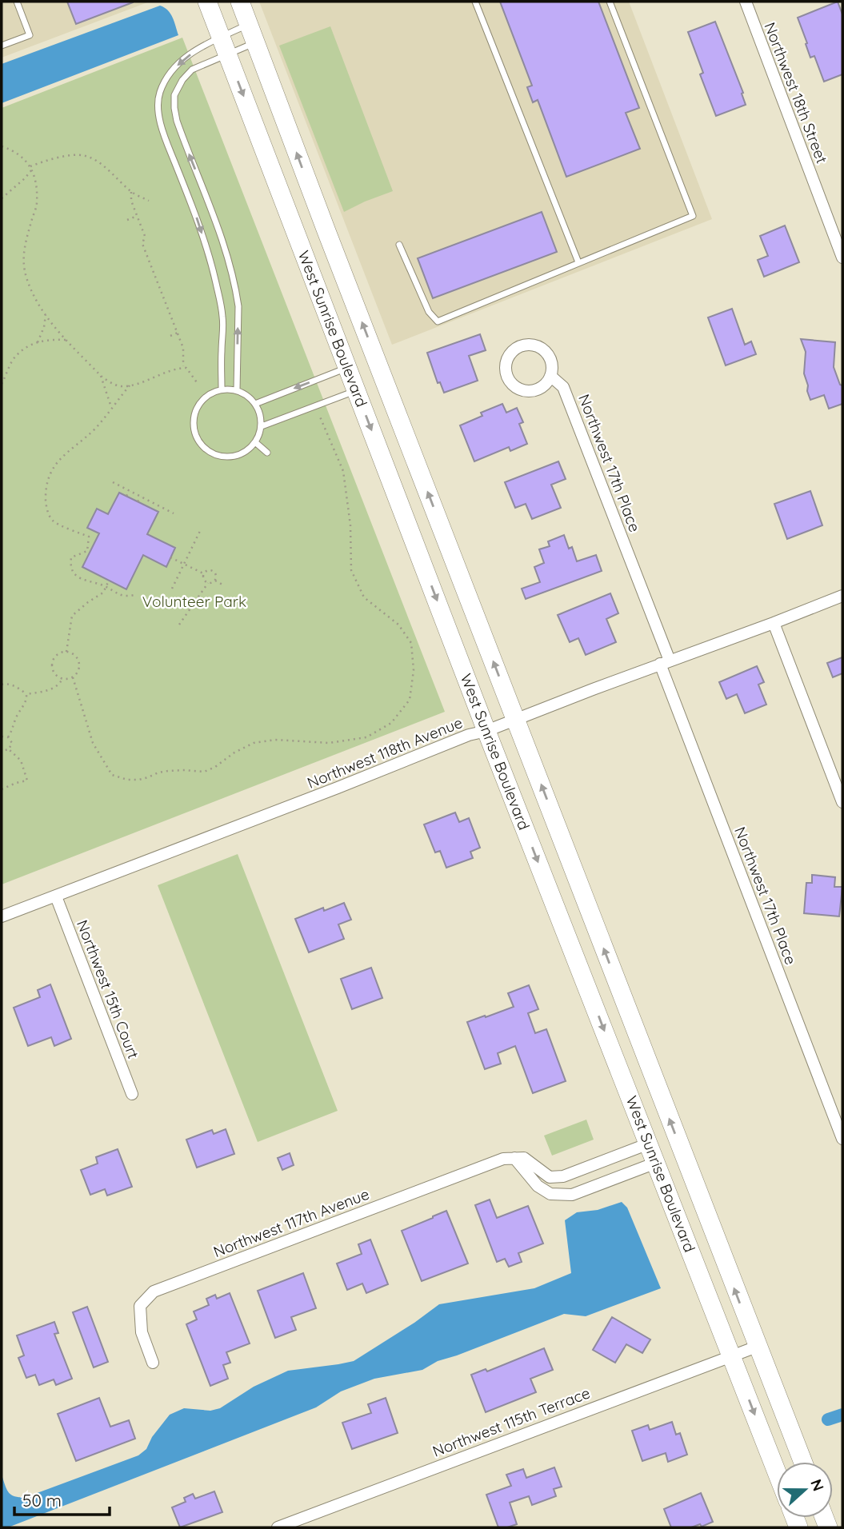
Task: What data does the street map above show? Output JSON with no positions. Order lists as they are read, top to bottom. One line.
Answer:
{"streets":{"highway":["West Sunrise Boulevard"],"street":["Northwest 18th Street","Northwest 17th Place","Northwest 118th Avenue","Northwest 15th Court","Northwest 117th Avenue","Northwest 115th Terrace"]},"crossings":[["West Sunrise Boulevard","Northwest 118th Avenue"],["West Sunrise Boulevard","Northwest 115th Terrace"],["Northwest 17th Place","Northwest 118th Avenue"],["Northwest 118th Avenue","Northwest 15th Court"]],"parks":["Volunteer Park"],"scale_bar":"50 m","north":"right"}
